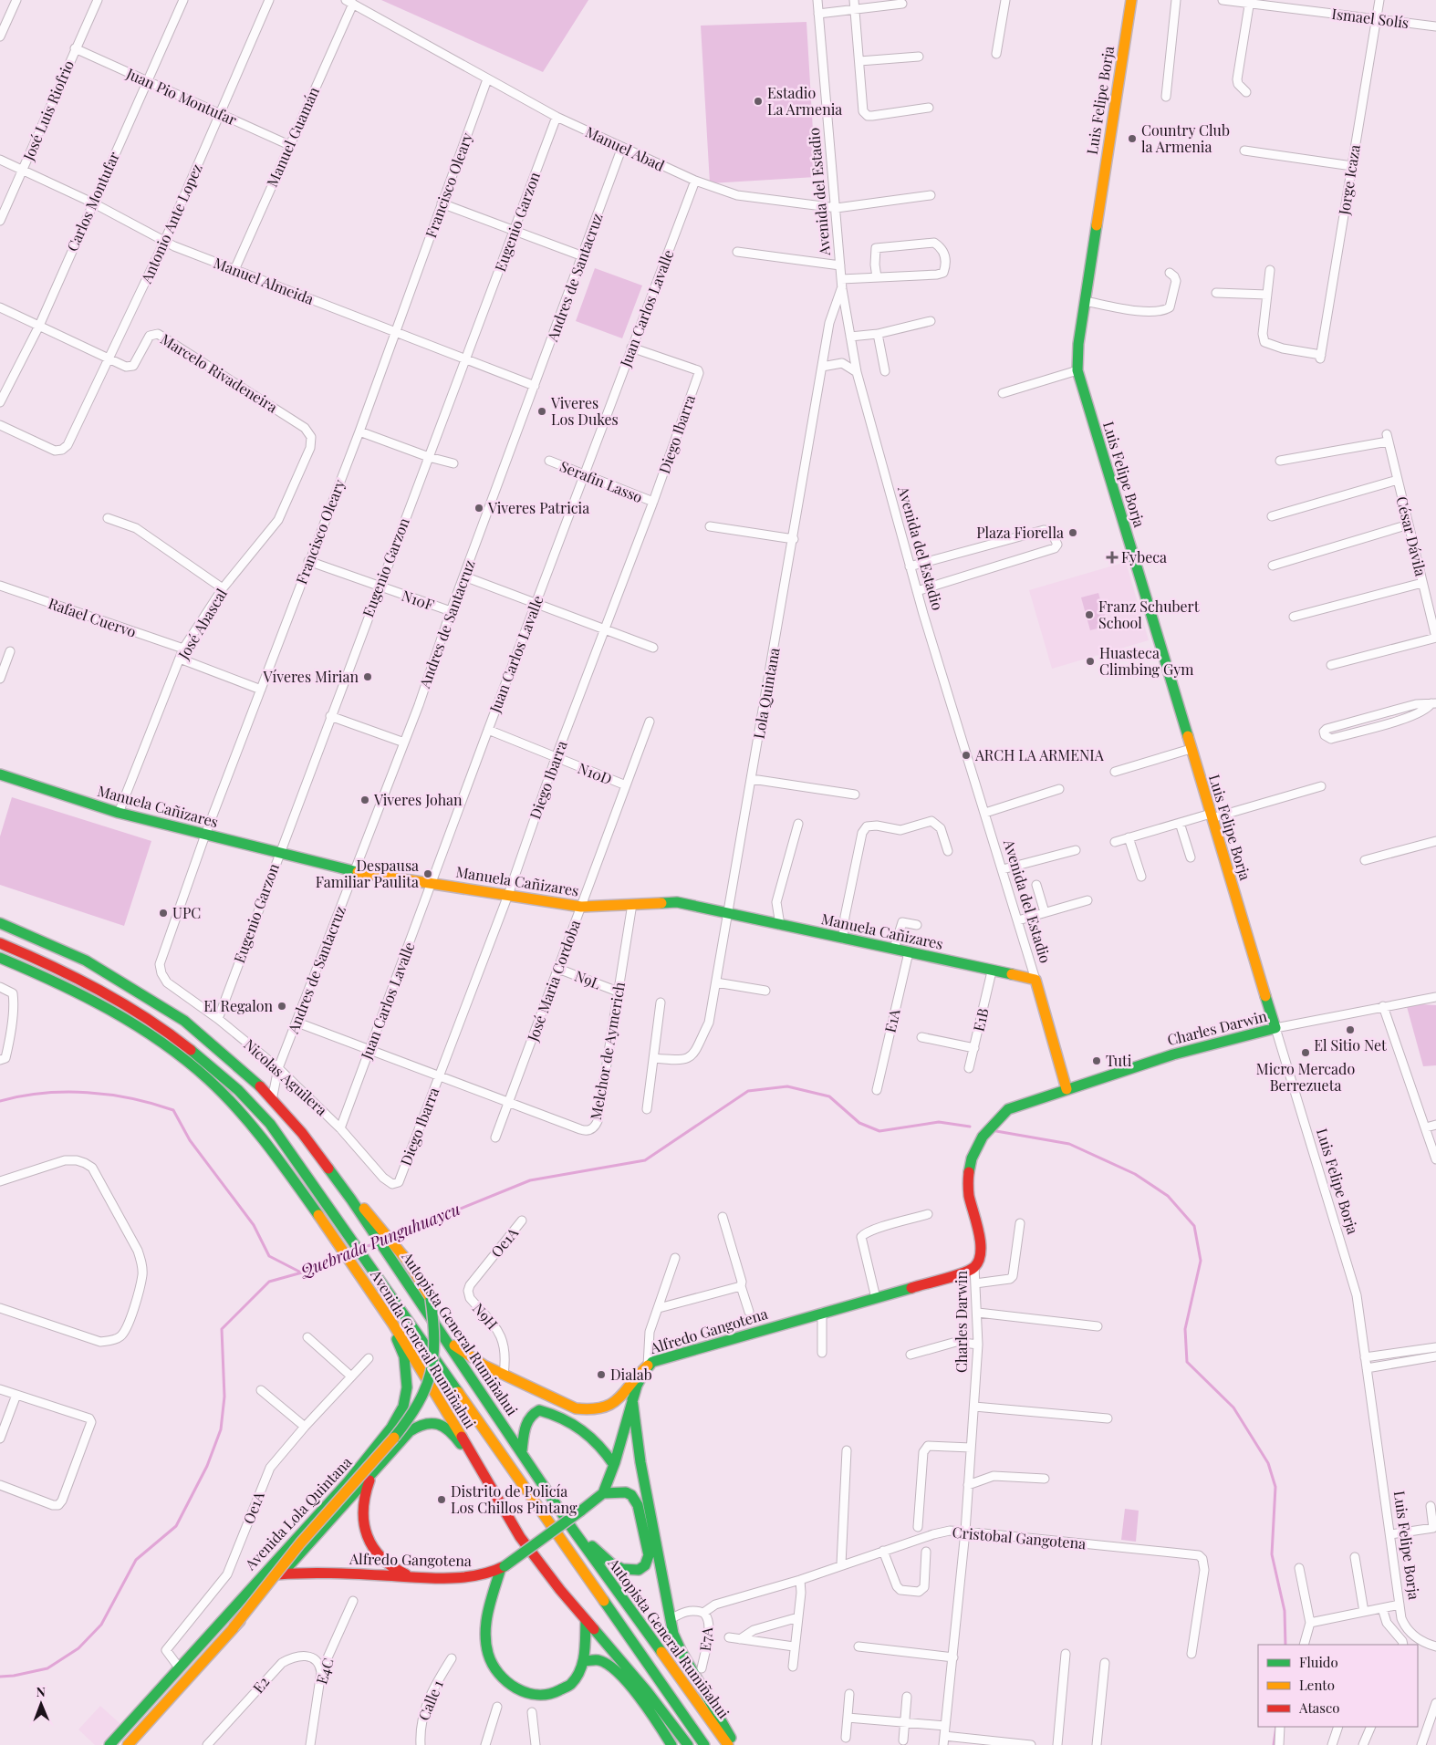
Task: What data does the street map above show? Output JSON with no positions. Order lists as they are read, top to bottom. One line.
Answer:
{"streets":{"main road":["Luis Felipe Borja","Avenida del Estadio","Manuela Cañizares","Charles Darwin","Alfredo Gangotena","Autopista General Rumiñahui","Avenida General Rumiñahui","Avenida Lola Quintana"],"street":["Ismael Solís","Juan Pio Montufar","José Luis Riofrio","Manuel Guamán","Manuel Abad","Jorge Icaza","Francisco Oleary","Carlos Montufar","Eugenio Garzon","Antonio Ante Lopez","Andres de Santacruz","Manuel Almeida","Juan Carlos Lavalle","Marcelo Rivadeneira","Diego Ibarra","Serafin Lasso","César Dávila","N10F","Rafael Cuervo","José Abascal","Lola Quintana","N10D","N9L","José Maria Cordoba","E1B","E1A","Melchor de Aymerich","Nicolas Aguilera","Oe1A","N9H","Cristobal Gangotena","E7A","E4C","E2","Calle 1"]},"crossings":[["Ismael Solís","Jorge Icaza"],["Juan Pio Montufar","José Luis Riofrio"],["Juan Pio Montufar","Manuel Guamán"],["Juan Pio Montufar","Carlos Montufar"],["Juan Pio Montufar","Antonio Ante Lopez"],["Luis Felipe Borja","Charles Darwin"],["José Luis Riofrio","Manuel Almeida"],["Manuel Guamán","Manuel Abad"],["Manuel Guamán","Manuel Almeida"],["Manuel Abad","Francisco Oleary"],["Manuel Abad","Avenida del Estadio"],["Manuel Abad","Eugenio Garzon"],["Manuel Abad","Andres de Santacruz"],["Manuel Abad","Juan Carlos Lavalle"],["Francisco Oleary","Manuel Almeida"],["Francisco Oleary","N10F"],["Francisco Oleary","Manuela Cañizares"],["Francisco Oleary","Nicolas Aguilera"],["Avenida del Estadio","Lola Quintana"],["Avenida del Estadio","Manuela Cañizares"],["Avenida del Estadio","Charles Darwin"],["Carlos Montufar","Manuel Almeida"],["Carlos Montufar","Marcelo Rivadeneira"],["Eugenio Garzon","Manuel Almeida"],["Eugenio Garzon","N10F"],["Eugenio Garzon","Manuela Cañizares"],["Eugenio Garzon","Nicolas Aguilera"],["Antonio Ante Lopez","Manuel Almeida"],["Antonio Ante Lopez","Marcelo Rivadeneira"],["Andres de Santacruz","Manuel Almeida"],["Andres de Santacruz","N10F"],["Andres de Santacruz","Manuela Cañizares"],["Andres de Santacruz","Melchor de Aymerich"],["Andres de Santacruz","Nicolas Aguilera"],["Andres de Santacruz","Autopista General Rumiñahui"],["Juan Carlos Lavalle","Diego Ibarra"],["Juan Carlos Lavalle","Serafin Lasso"],["Juan Carlos Lavalle","N10D"],["Juan Carlos Lavalle","Manuela Cañizares"],["Juan Carlos Lavalle","Melchor de Aymerich"],["Juan Carlos Lavalle","Nicolas Aguilera"],["Marcelo Rivadeneira","José Abascal"],["Diego Ibarra","Serafin Lasso"],["Diego Ibarra","N10D"],["Diego Ibarra","Manuela Cañizares"],["Diego Ibarra","Melchor de Aymerich"],["Diego Ibarra","Nicolas Aguilera"],["Rafael Cuervo","José Abascal"],["José Abascal","Manuela Cañizares"],["Lola Quintana","Manuela Cañizares"],["N10D","José Maria Cordoba"],["Manuela Cañizares","José Maria Cordoba"],["Manuela Cañizares","E1B"],["Manuela Cañizares","E1A"],["Manuela Cañizares","Melchor de Aymerich"],["N9L","José Maria Cordoba"],["N9L","Melchor de Aymerich"],["José Maria Cordoba","Melchor de Aymerich"],["Charles Darwin","Alfredo Gangotena"],["Charles Darwin","Cristobal Gangotena"],["Oe1A","N9H"],["Oe1A","Avenida Lola Quintana"],["Alfredo Gangotena","Avenida Lola Quintana"],["Autopista General Rumiñahui","Avenida Lola Quintana"],["Avenida General Rumiñahui","Avenida Lola Quintana"],["Cristobal Gangotena","E7A"],["E4C","E2"]],"water":["Quebrada Punguhuaycu"],"places":{"other":["Estadio La Armenia","Country Club la Armenia","Viveres Los Dukes","Viveres Patricia","Plaza Fiorella","Franz Schubert School","Huasteca Climbing Gym","Víveres Mirian","ARCH LA ARMENIA","Viveres Johan","Despausa Familiar Paulita","UPC","El Regalon","El Sitio Net","Micro Mercado Berrezueta","Tuti","Dialab","Distrito de Policía Los Chillos Pintang"],"health":["Fybeca"]},"legend":["Fluido","Lento","Atasco"],"north":"top"}
